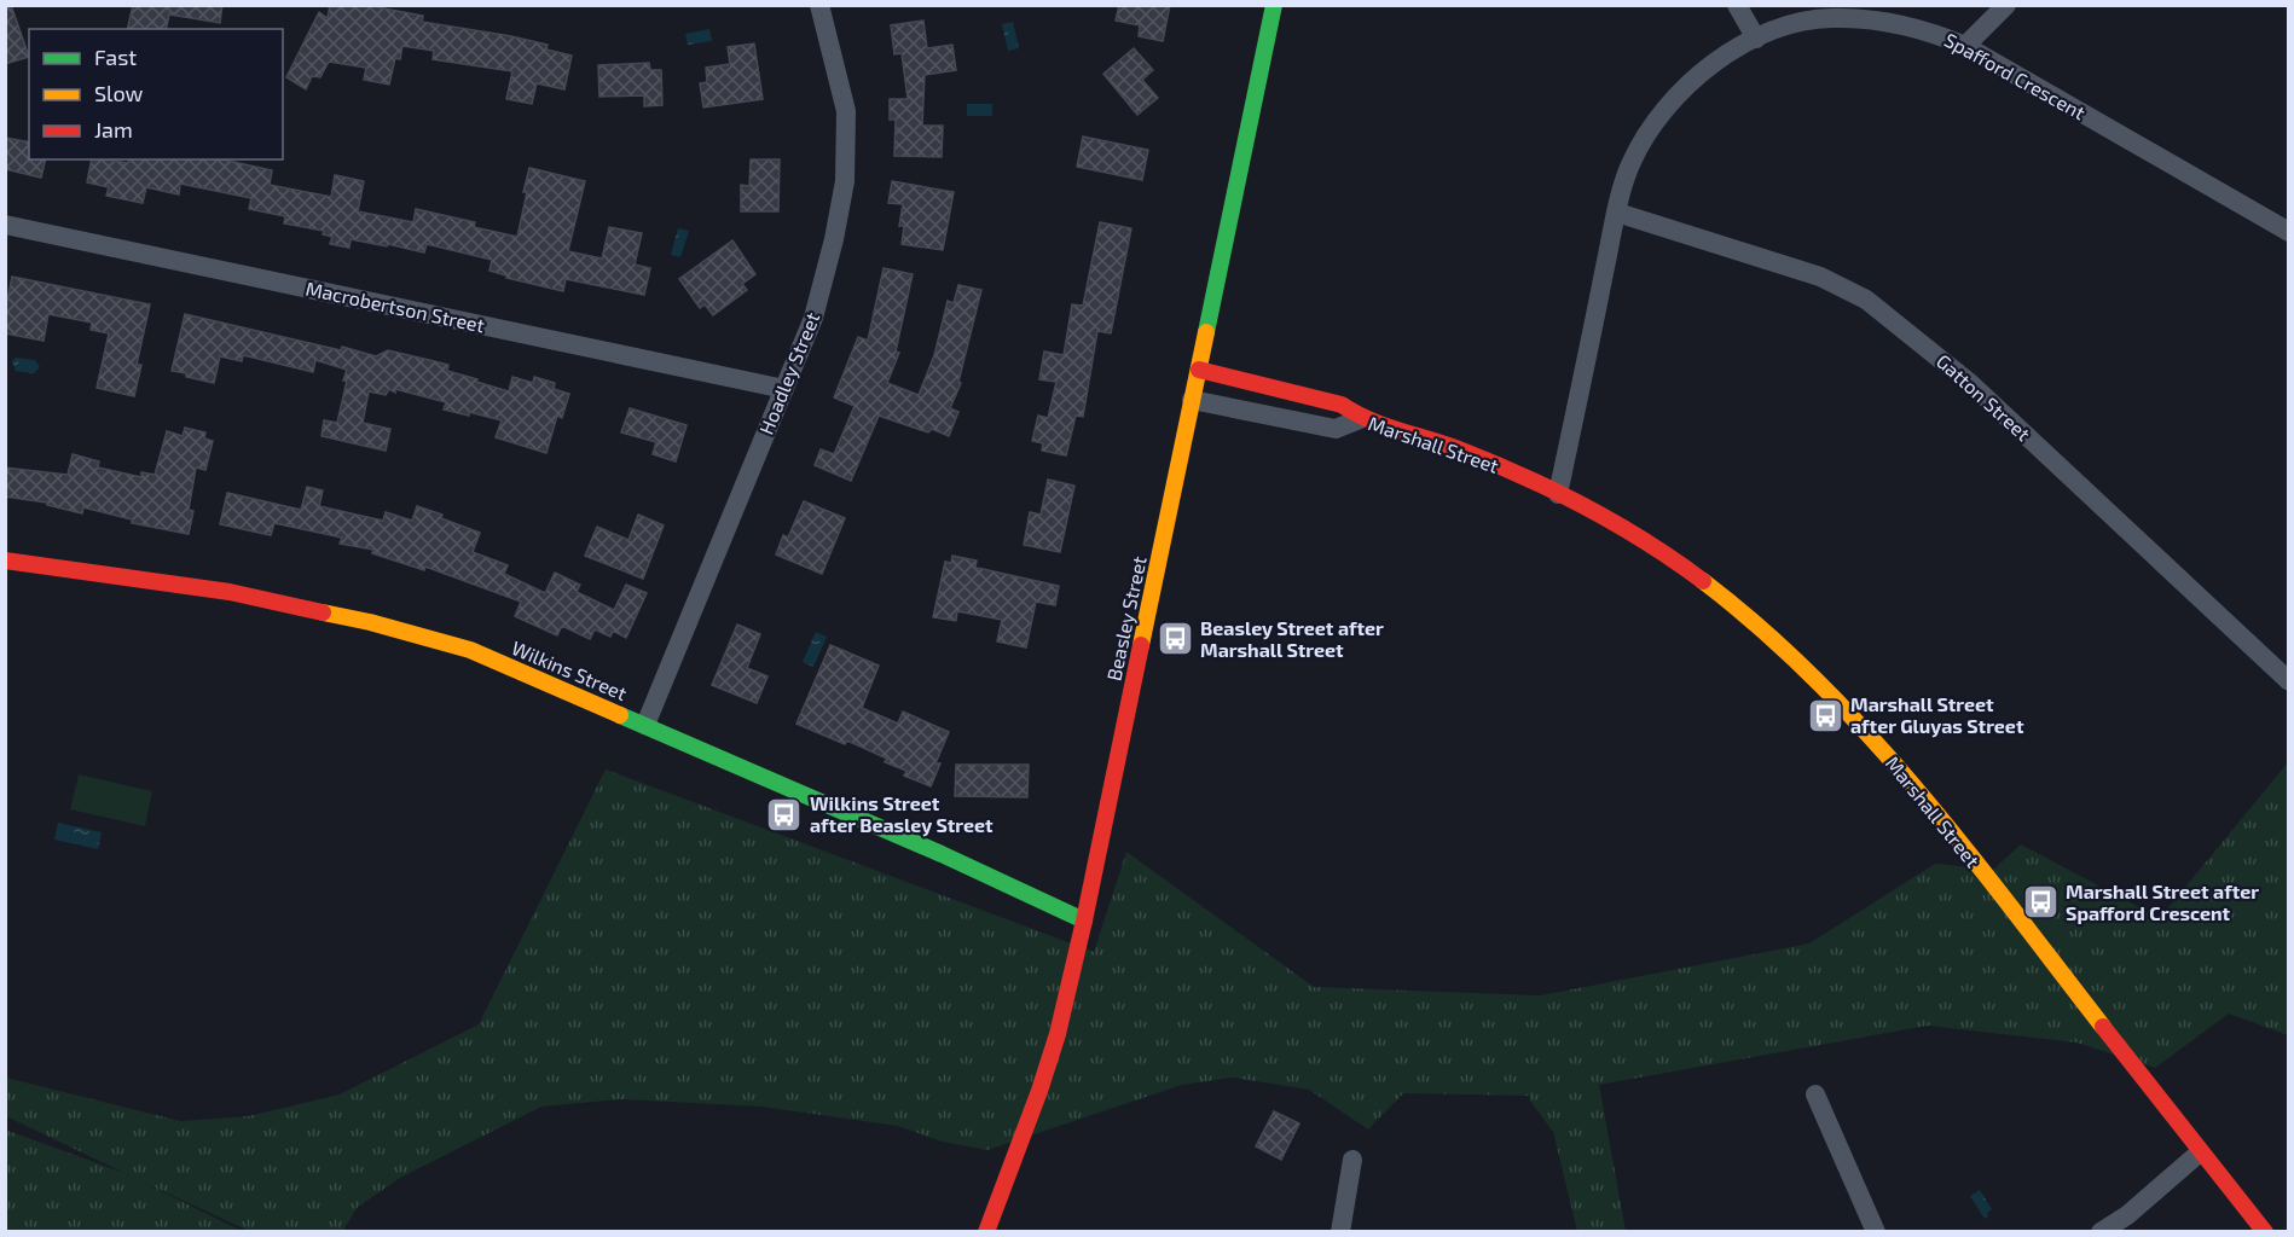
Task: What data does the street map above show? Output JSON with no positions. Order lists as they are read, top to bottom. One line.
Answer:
{"streets":{"street":["Spafford Crescent","Macrobertson Street","Hoadley Street","Gatton Street","Marshall Street","Beasley Street","Wilkins Street"]},"crossings":[["Spafford Crescent","Gatton Street"],["Spafford Crescent","Marshall Street"],["Macrobertson Street","Hoadley Street"],["Hoadley Street","Wilkins Street"],["Marshall Street","Beasley Street"],["Beasley Street","Wilkins Street"]],"places":{"bus stop":["Beasley Street after Marshall Street","Marshall Street after Gluyas Street","Wilkins Street after Beasley Street","Marshall Street after Spafford Crescent"]},"legend":["Fast","Slow","Jam"]}
